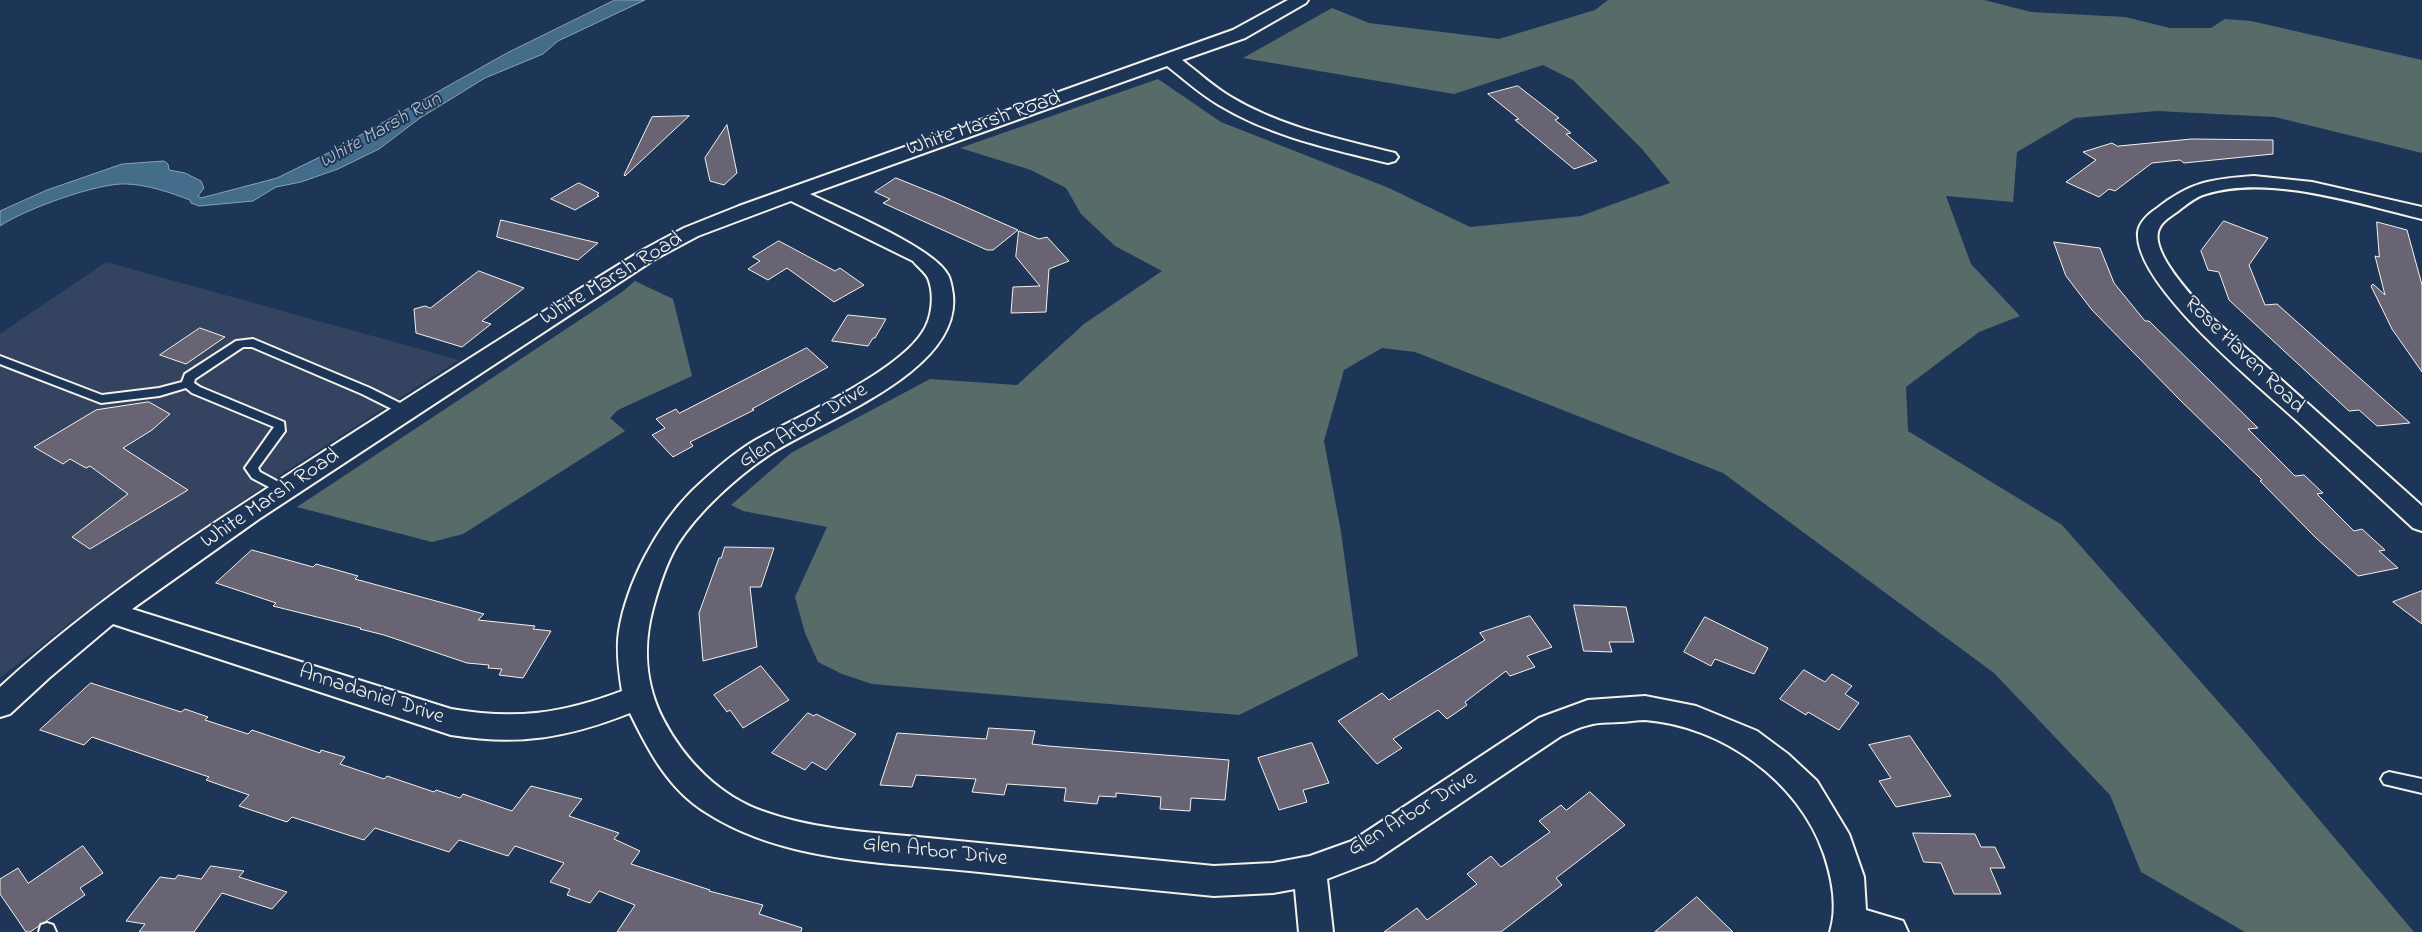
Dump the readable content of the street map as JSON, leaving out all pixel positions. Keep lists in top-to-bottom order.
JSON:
{
  "streets": {
    "street": [
      "White Marsh Road",
      "Rose Haven Road",
      "Glen Arbor Drive",
      "Annadaniel Drive"
    ]
  },
  "crossings": [
    ["White Marsh Road", "Glen Arbor Drive"],
    ["White Marsh Road", "Annadaniel Drive"],
    ["Glen Arbor Drive", "Annadaniel Drive"]
  ],
  "water": ["White Marsh Run"]
}
